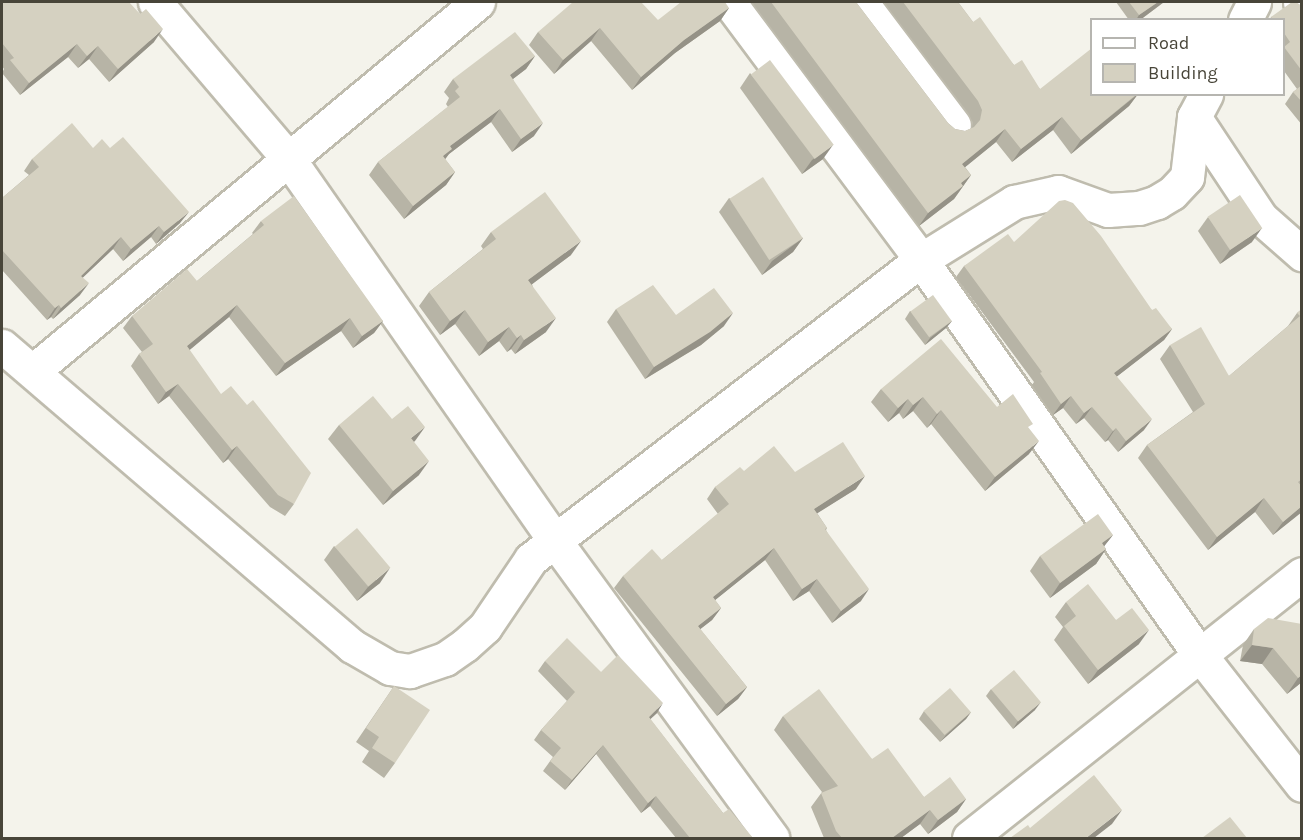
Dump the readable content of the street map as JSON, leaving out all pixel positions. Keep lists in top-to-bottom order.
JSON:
{
  "legend": ["Road", "Building"]
}
